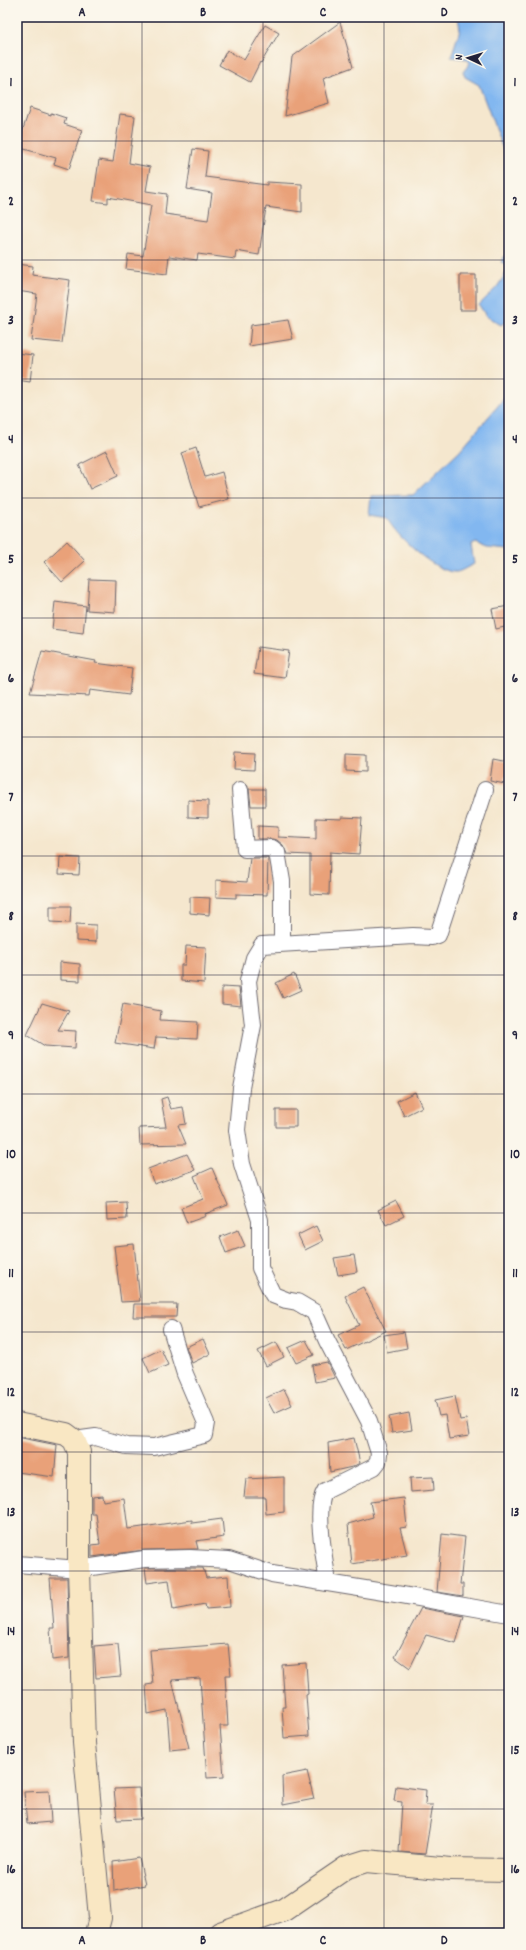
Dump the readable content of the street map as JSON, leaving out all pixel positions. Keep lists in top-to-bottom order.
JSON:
{
  "north": "left",
  "grid": {
    "columns": [
      "A",
      "B",
      "C",
      "D"
    ],
    "rows": [
      "1",
      "2",
      "3",
      "4",
      "5",
      "6",
      "7",
      "8",
      "9",
      "10",
      "11",
      "12",
      "13",
      "14",
      "15",
      "16"
    ]
  }
}
